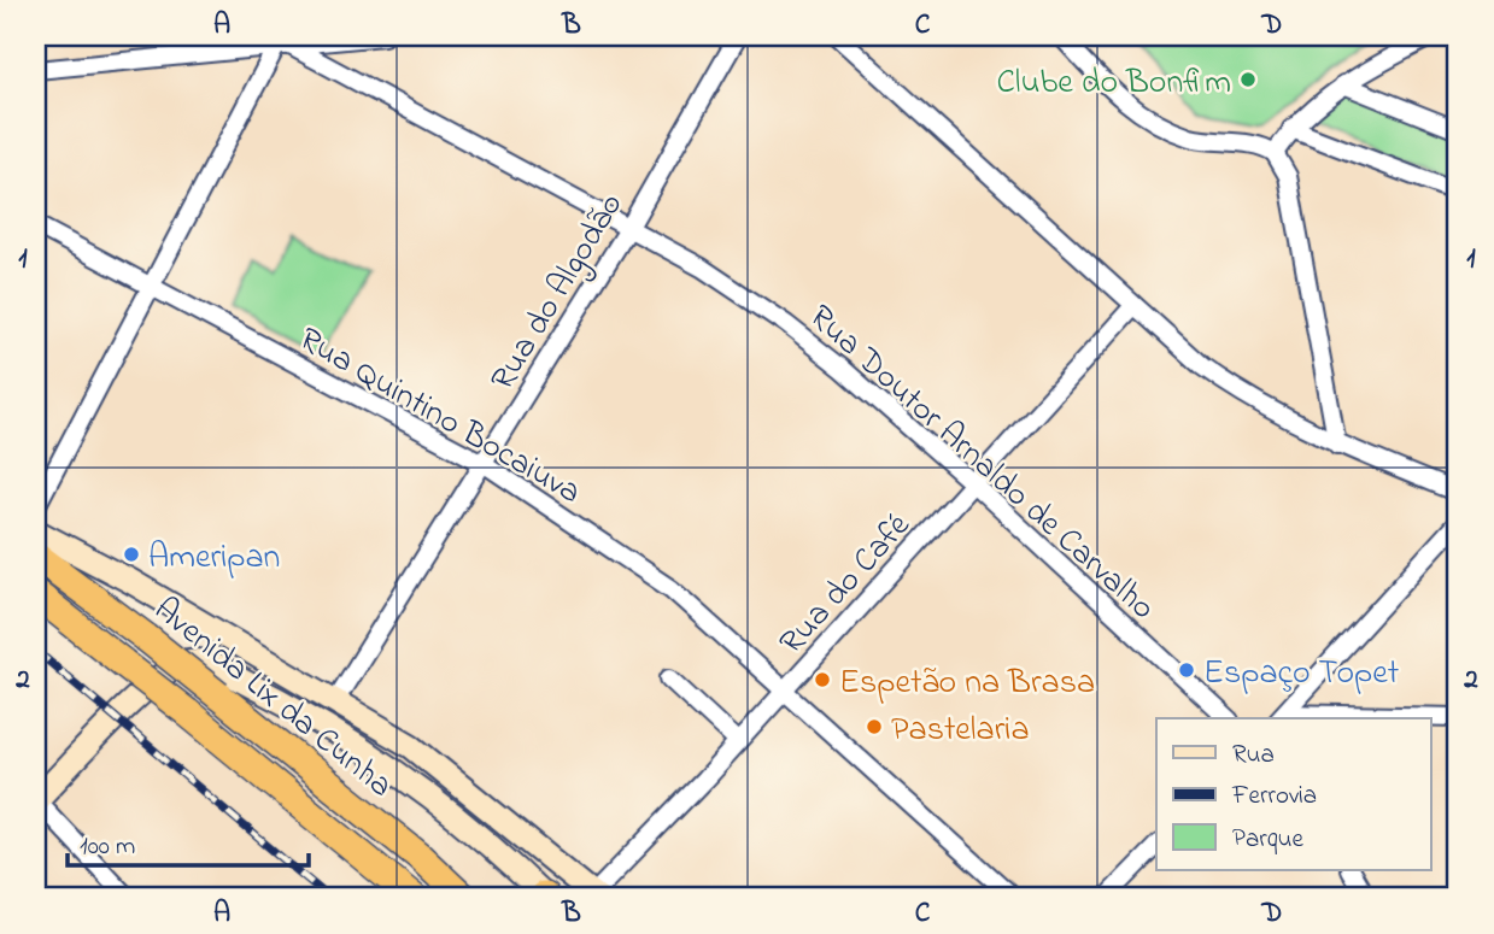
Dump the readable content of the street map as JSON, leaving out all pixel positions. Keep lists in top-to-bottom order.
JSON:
{
  "streets": {
    "highway": ["Avenida Lix da Cunha"],
    "street": [
      "Rua do Algodão",
      "Rua Quintino Bocaiuva",
      "Rua Doutor Arnaldo de Carvalho",
      "Rua do Café"
    ]
  },
  "crossings": [
    ["Rua do Algodão", "Rua Quintino Bocaiuva"],
    ["Rua do Algodão", "Rua Doutor Arnaldo de Carvalho"],
    ["Rua Quintino Bocaiuva", "Rua do Café"],
    ["Rua Doutor Arnaldo de Carvalho", "Rua do Café"]
  ],
  "places": [
    "Clube do Bonfim",
    "Ameripan",
    "Espaço Topet",
    "Espetão na Brasa",
    "Pastelaria"
  ],
  "legend": ["Rua", "Ferrovia", "Parque"],
  "scale_bar": "100 m",
  "grid": {
    "columns": [
      "A",
      "B",
      "C",
      "D"
    ],
    "rows": ["1", "2"]
  }
}
